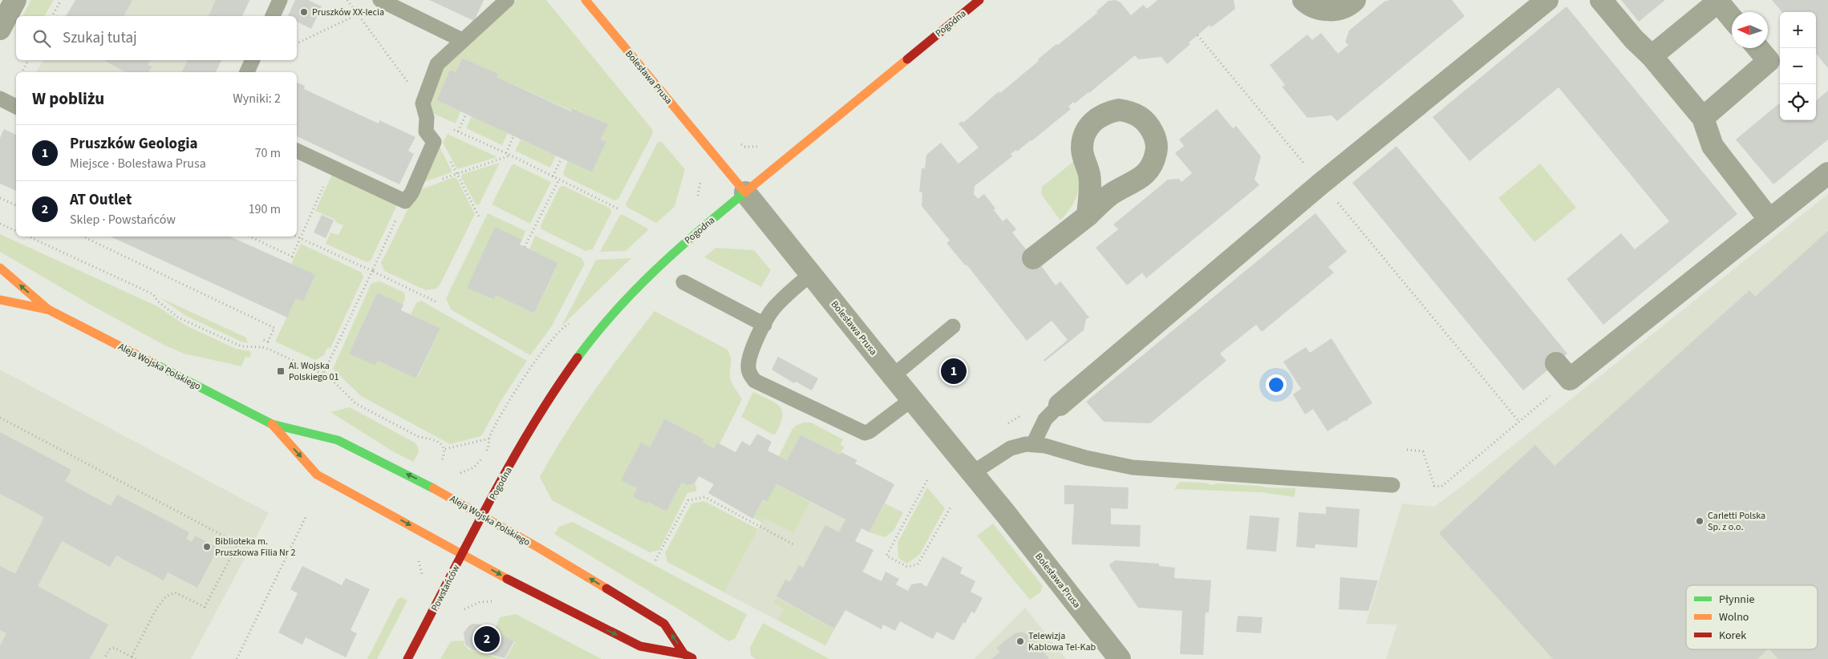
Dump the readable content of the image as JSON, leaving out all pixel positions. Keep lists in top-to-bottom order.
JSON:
{
  "streets": {
    "main road": [
      "Pogodna",
      "Bolesława Prusa",
      "Aleja Wojska Polskiego",
      "Powstańców"
    ]
  },
  "crossings": [
    ["Pogodna", "Bolesława Prusa"],
    ["Pogodna", "Aleja Wojska Polskiego"],
    ["Pogodna", "Powstańców"],
    ["Aleja Wojska Polskiego", "Powstańców"]
  ],
  "places": {
    "other": [
      "Pruszków XX-lecia",
      "Carletti Polska Sp. z o.o.",
      "Biblioteka m. Pruszkowa Filia Nr 2",
      "Telewizja Kablowa Tel-Kab"
    ],
    "transit": ["Al. Wojska Polskiego 01"]
  },
  "legend": ["Płynnie", "Wolno", "Korek"],
  "north": "left",
  "page": {
    "map_buttons": ["+", "−"],
    "search": "Szukaj tutaj",
    "heading": ["W pobliżu", "Wyniki: 2"],
    "list": [
      {
        "mark": "1",
        "name": "Pruszków Geologia",
        "note": "Miejsce · Bolesława Prusa",
        "value": "70 m"
      },
      {
        "mark": "2",
        "name": "AT Outlet",
        "note": "Sklep · Powstańców",
        "value": "190 m"
      }
    ],
    "pins": ["1", "2"]
  }
}
